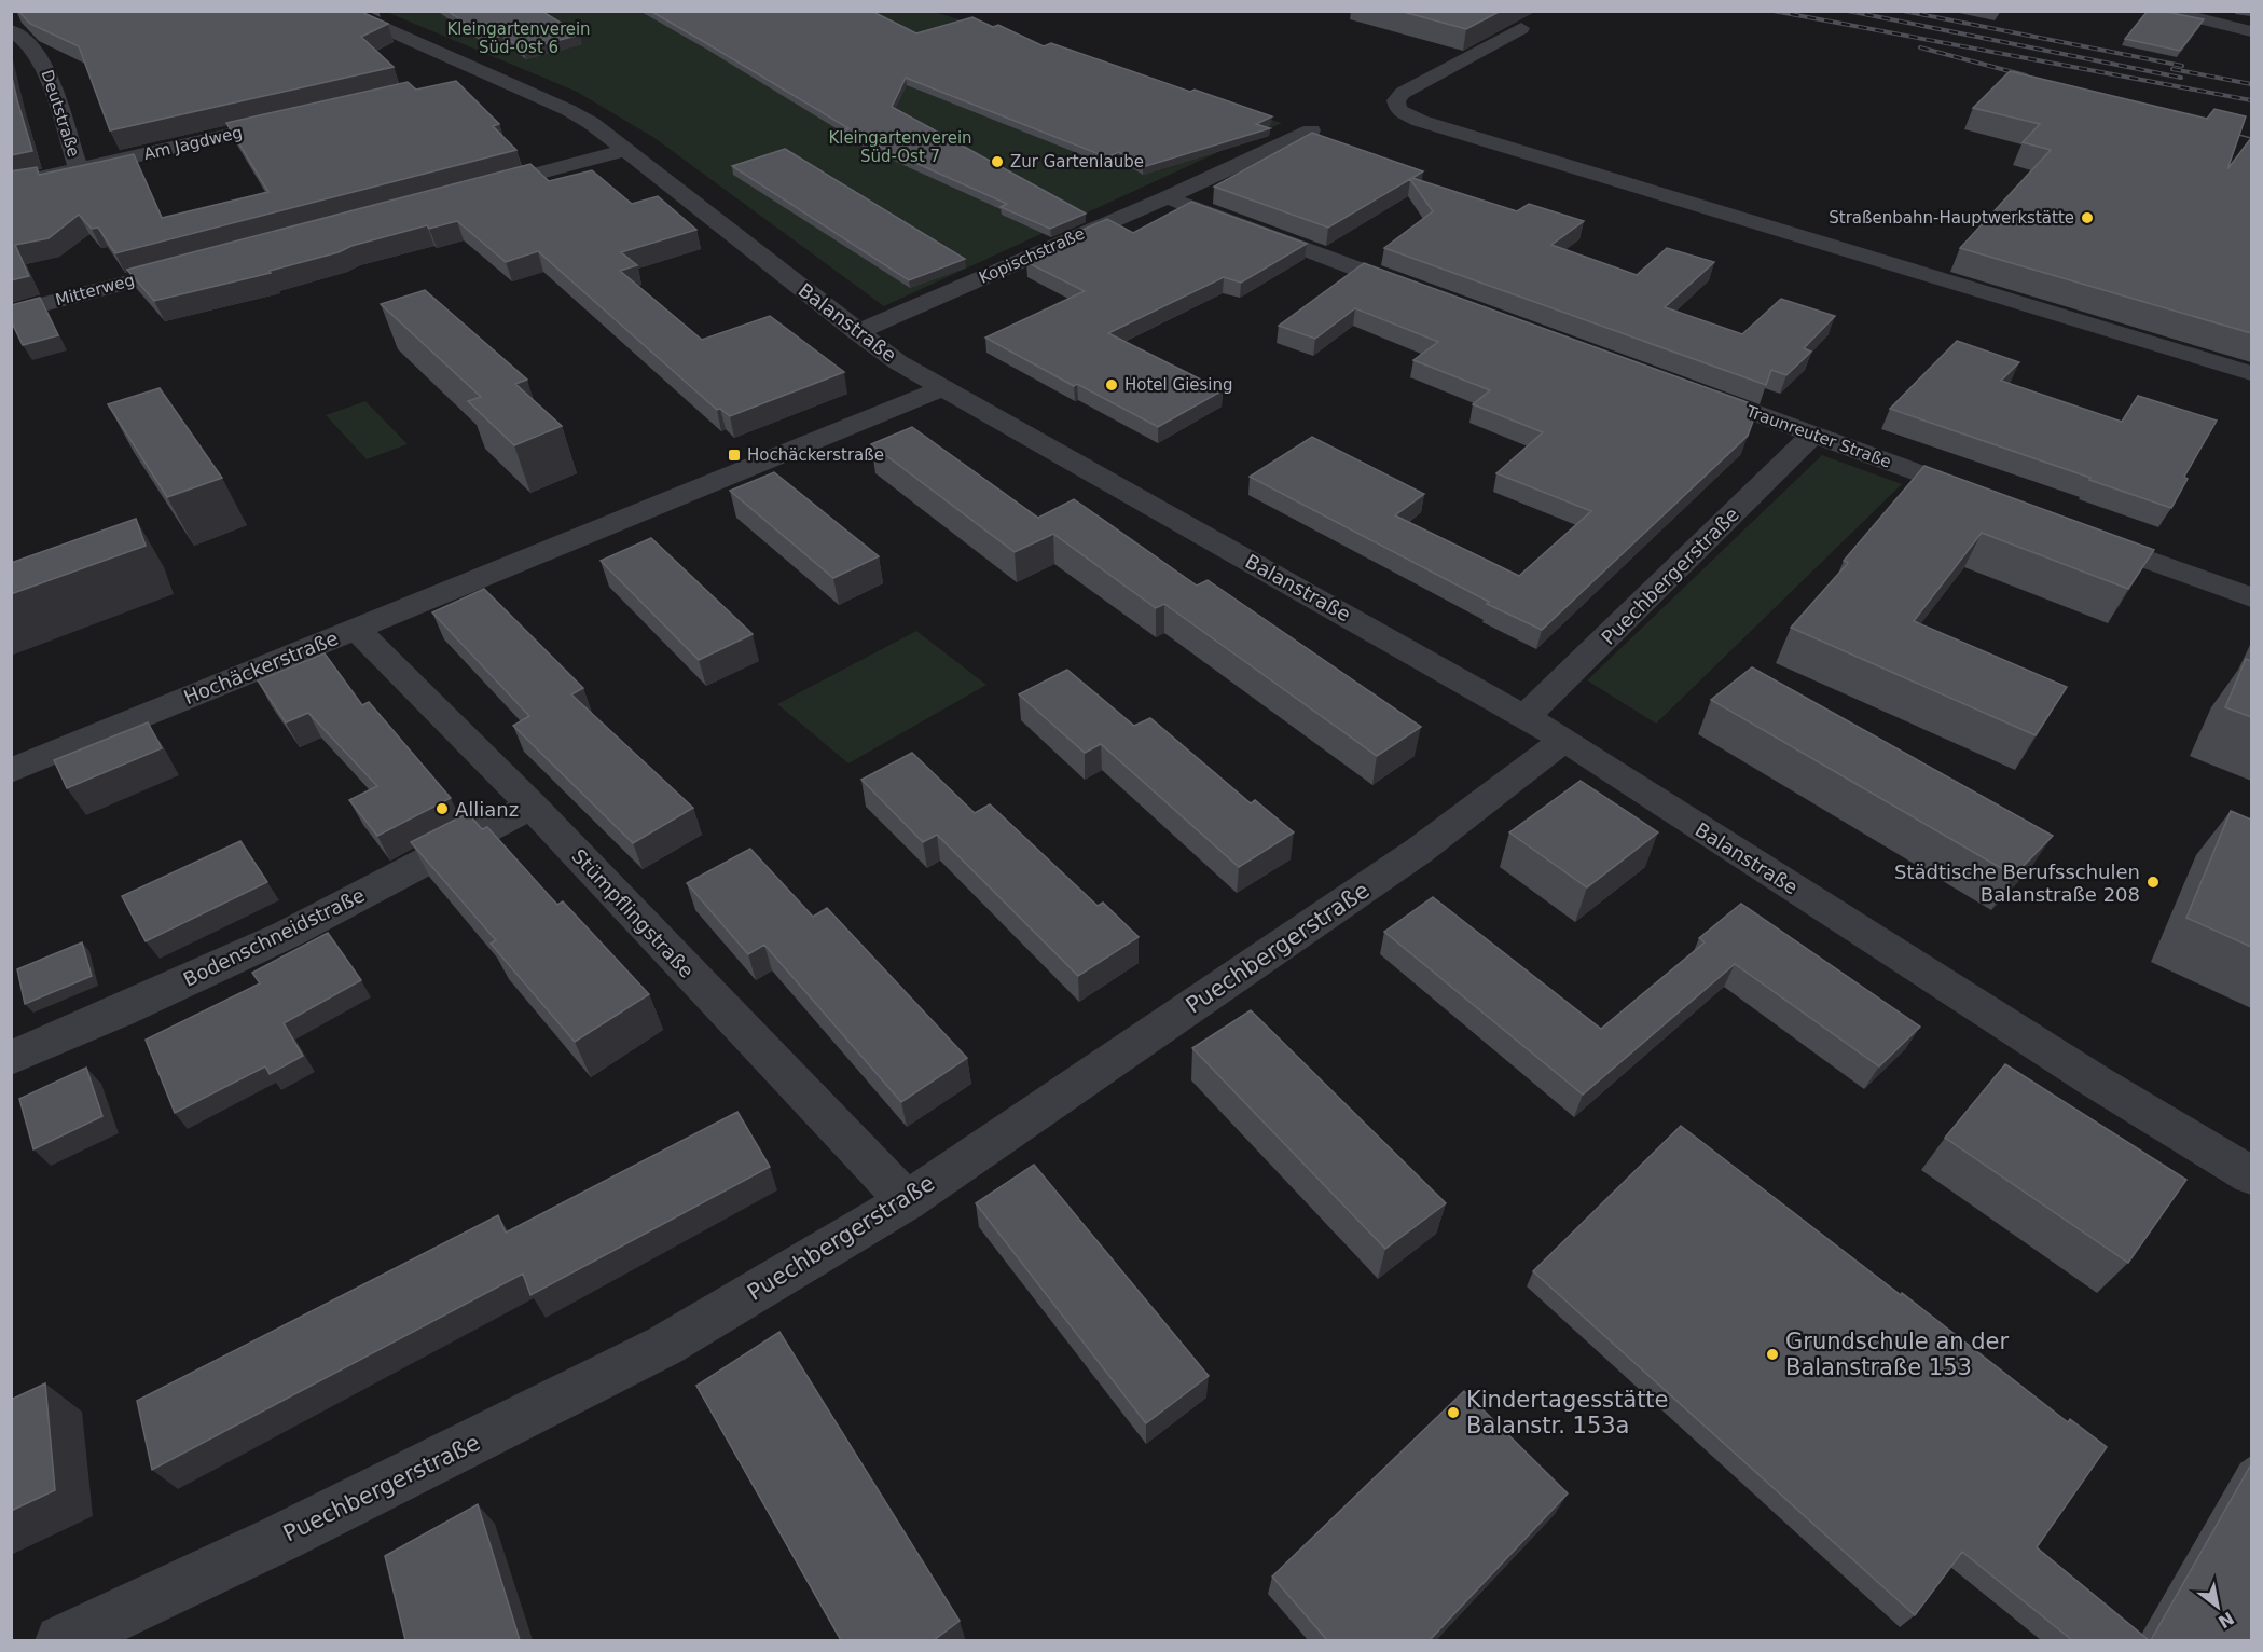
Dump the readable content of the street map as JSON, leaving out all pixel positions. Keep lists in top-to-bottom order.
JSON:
{
  "streets": {
    "street": [
      "Deutstraße",
      "Am Jagdweg",
      "Kopischstraße",
      "Mitterweg",
      "Balanstraße",
      "Traunreuter Straße",
      "Puechbergerstraße",
      "Hochäckerstraße",
      "Stümpflingstraße",
      "Bodenschneidstraße"
    ]
  },
  "crossings": [
    ["Deutstraße", "Am Jagdweg"],
    ["Kopischstraße", "Balanstraße"],
    ["Balanstraße", "Puechbergerstraße"],
    ["Balanstraße", "Hochäckerstraße"],
    ["Traunreuter Straße", "Puechbergerstraße"],
    ["Puechbergerstraße", "Stümpflingstraße"],
    ["Hochäckerstraße", "Stümpflingstraße"],
    ["Stümpflingstraße", "Bodenschneidstraße"]
  ],
  "parks": ["Kleingartenverein Süd-Ost 6", "Kleingartenverein Süd-Ost 7"],
  "places": {
    "other": [
      "Zur Gartenlaube",
      "Straßenbahn-Hauptwerkstätte",
      "Hotel Giesing",
      "Allianz",
      "Städtische Berufsschulen Balanstraße 208",
      "Grundschule an der Balanstraße 153",
      "Kindertagesstätte Balanstr. 153a"
    ],
    "transit": ["Hochäckerstraße"]
  },
  "north": "bottom right"
}
